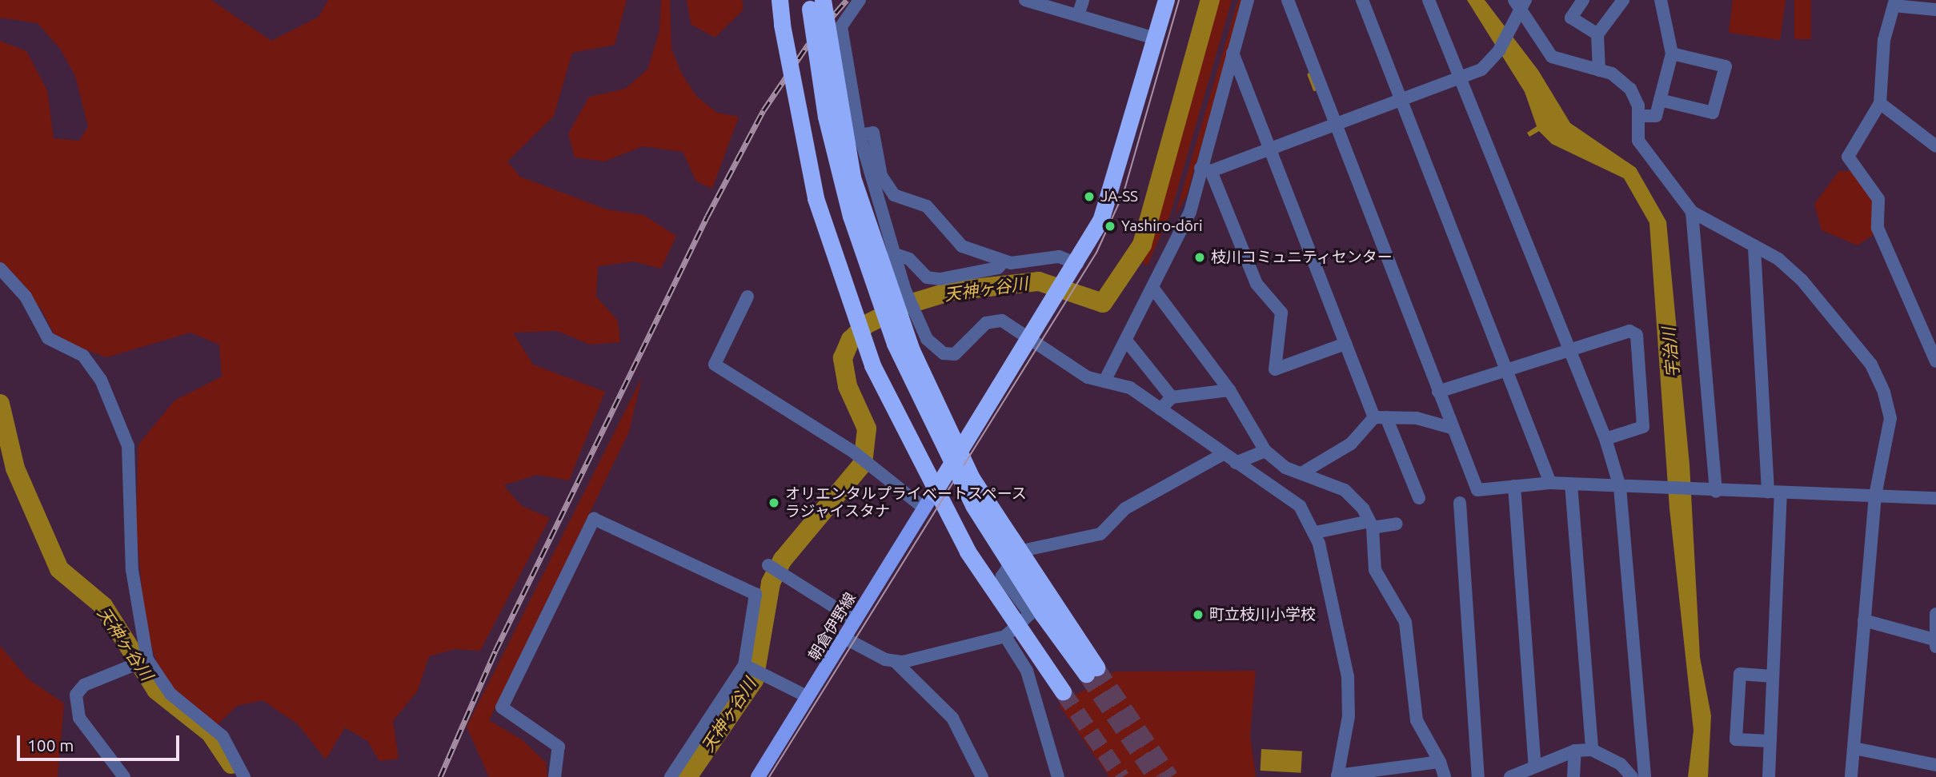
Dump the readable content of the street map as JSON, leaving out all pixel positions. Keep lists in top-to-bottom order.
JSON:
{
  "streets": {
    "main road": ["朝倉伊野線"]
  },
  "water": ["天神ヶ谷川", "宇治川"],
  "places": [
    "JA-SS",
    "Yashiro-dōri",
    "枝川コミュニティセンター",
    "オリエンタルプライベートスペース ラジャイスタナ",
    "町立枝川小学校"
  ],
  "scale_bar": "100 m"
}
